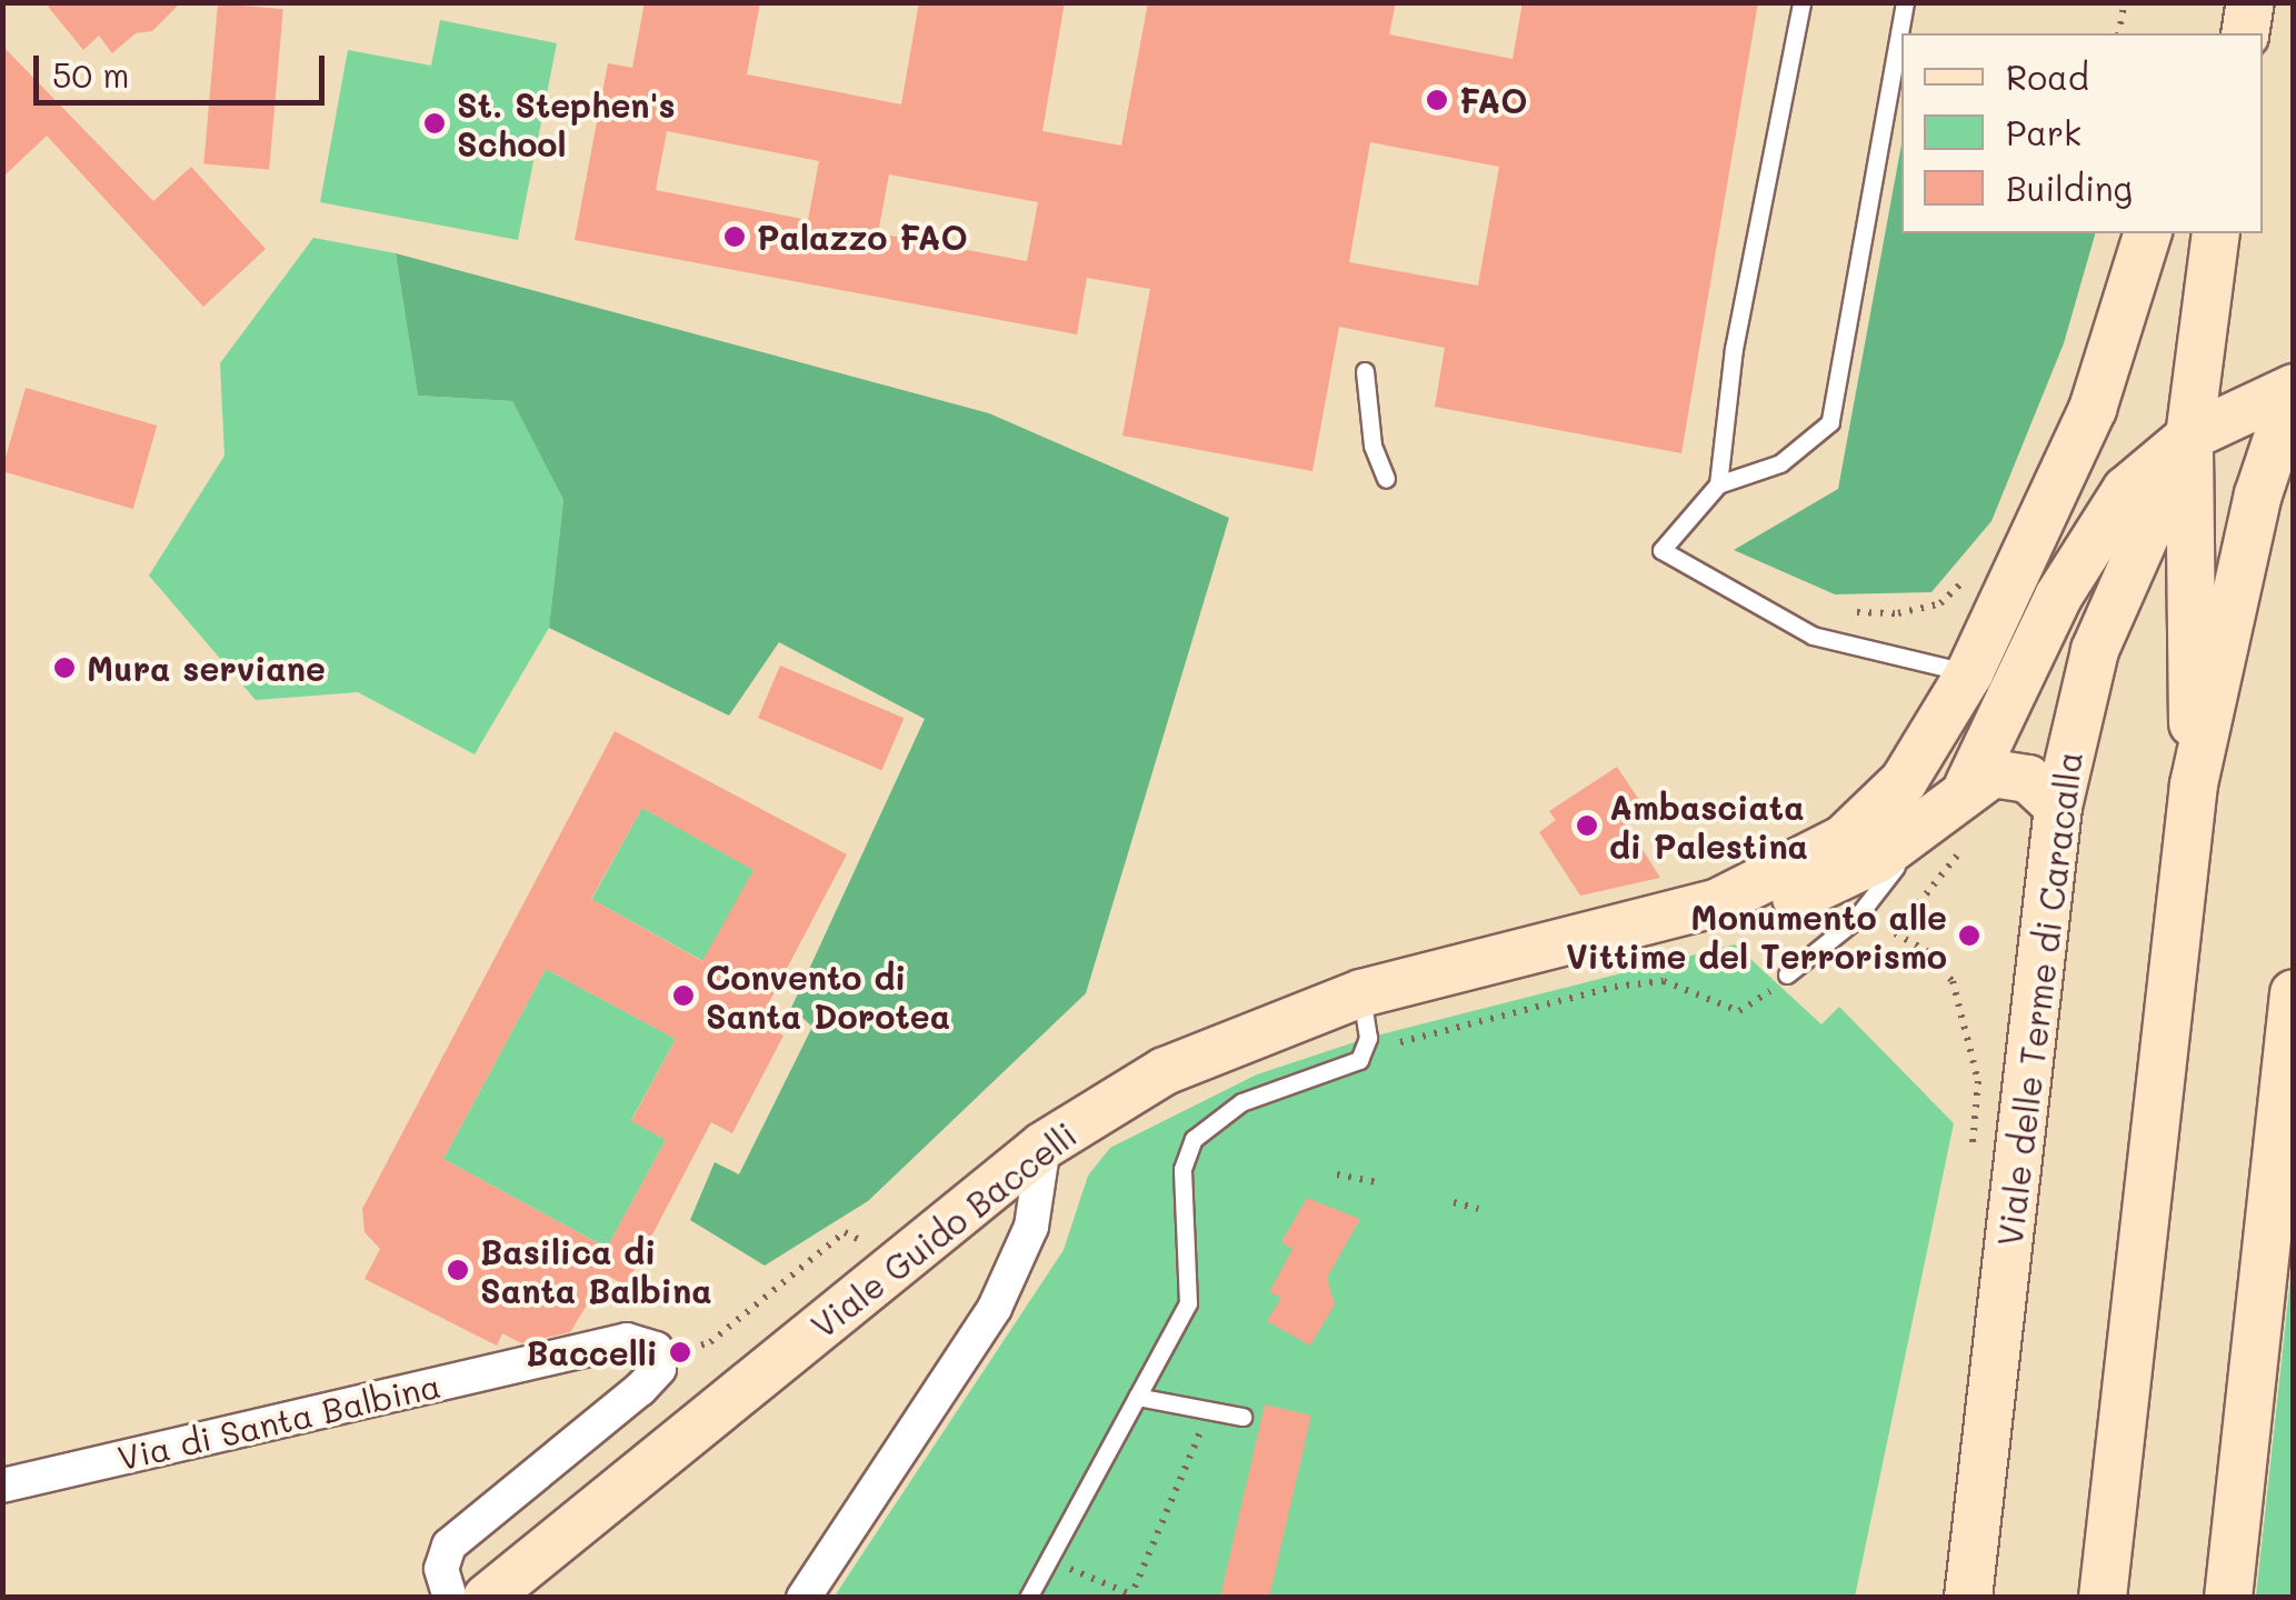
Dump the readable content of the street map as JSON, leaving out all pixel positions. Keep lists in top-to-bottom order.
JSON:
{
  "streets": {
    "main road": ["Viale delle Terme di Caracalla", "Viale Guido Baccelli"],
    "street": ["Via di Santa Balbina"]
  },
  "places": [
    "FAO",
    "St. Stephen's School",
    "Palazzo FAO",
    "Mura serviane",
    "Ambasciata di Palestina",
    "Monumento alle Vittime del Terrorismo",
    "Convento di Santa Dorotea",
    "Basilica di Santa Balbina",
    "Baccelli"
  ],
  "legend": ["Road", "Park", "Building"],
  "scale_bar": "50 m"
}
